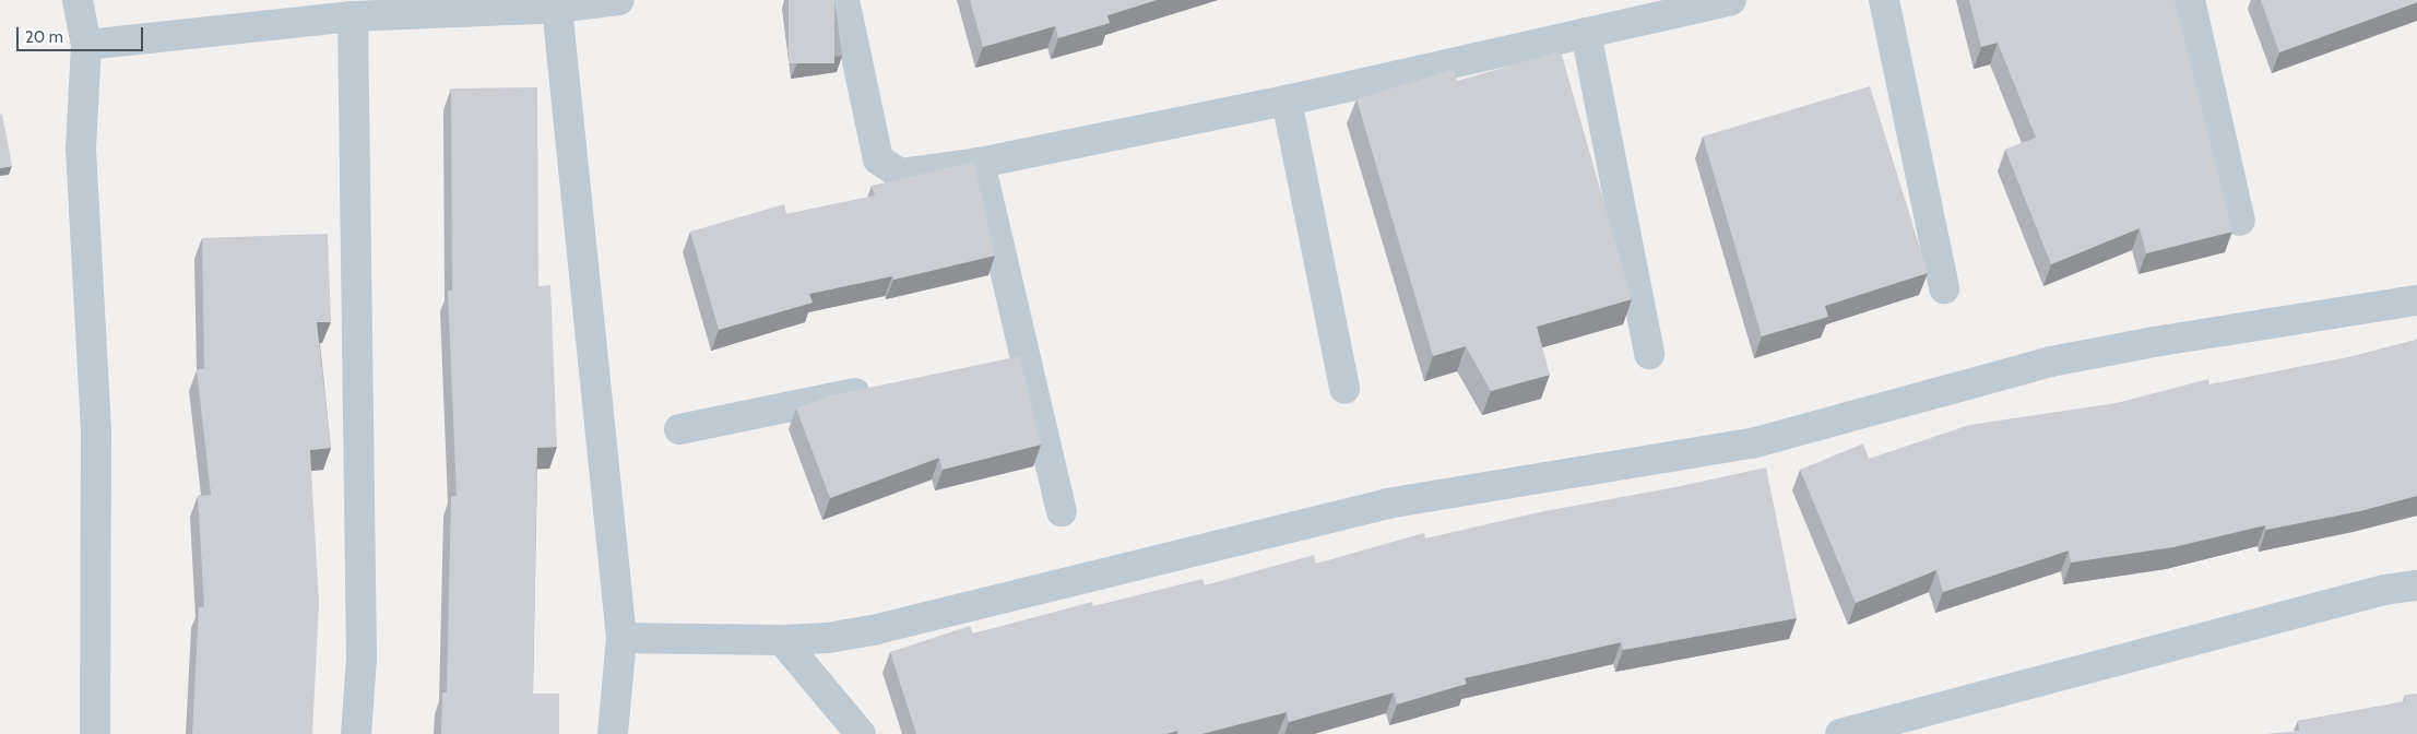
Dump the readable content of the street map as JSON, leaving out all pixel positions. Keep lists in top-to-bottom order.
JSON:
{
  "scale_bar": "20 m"
}
